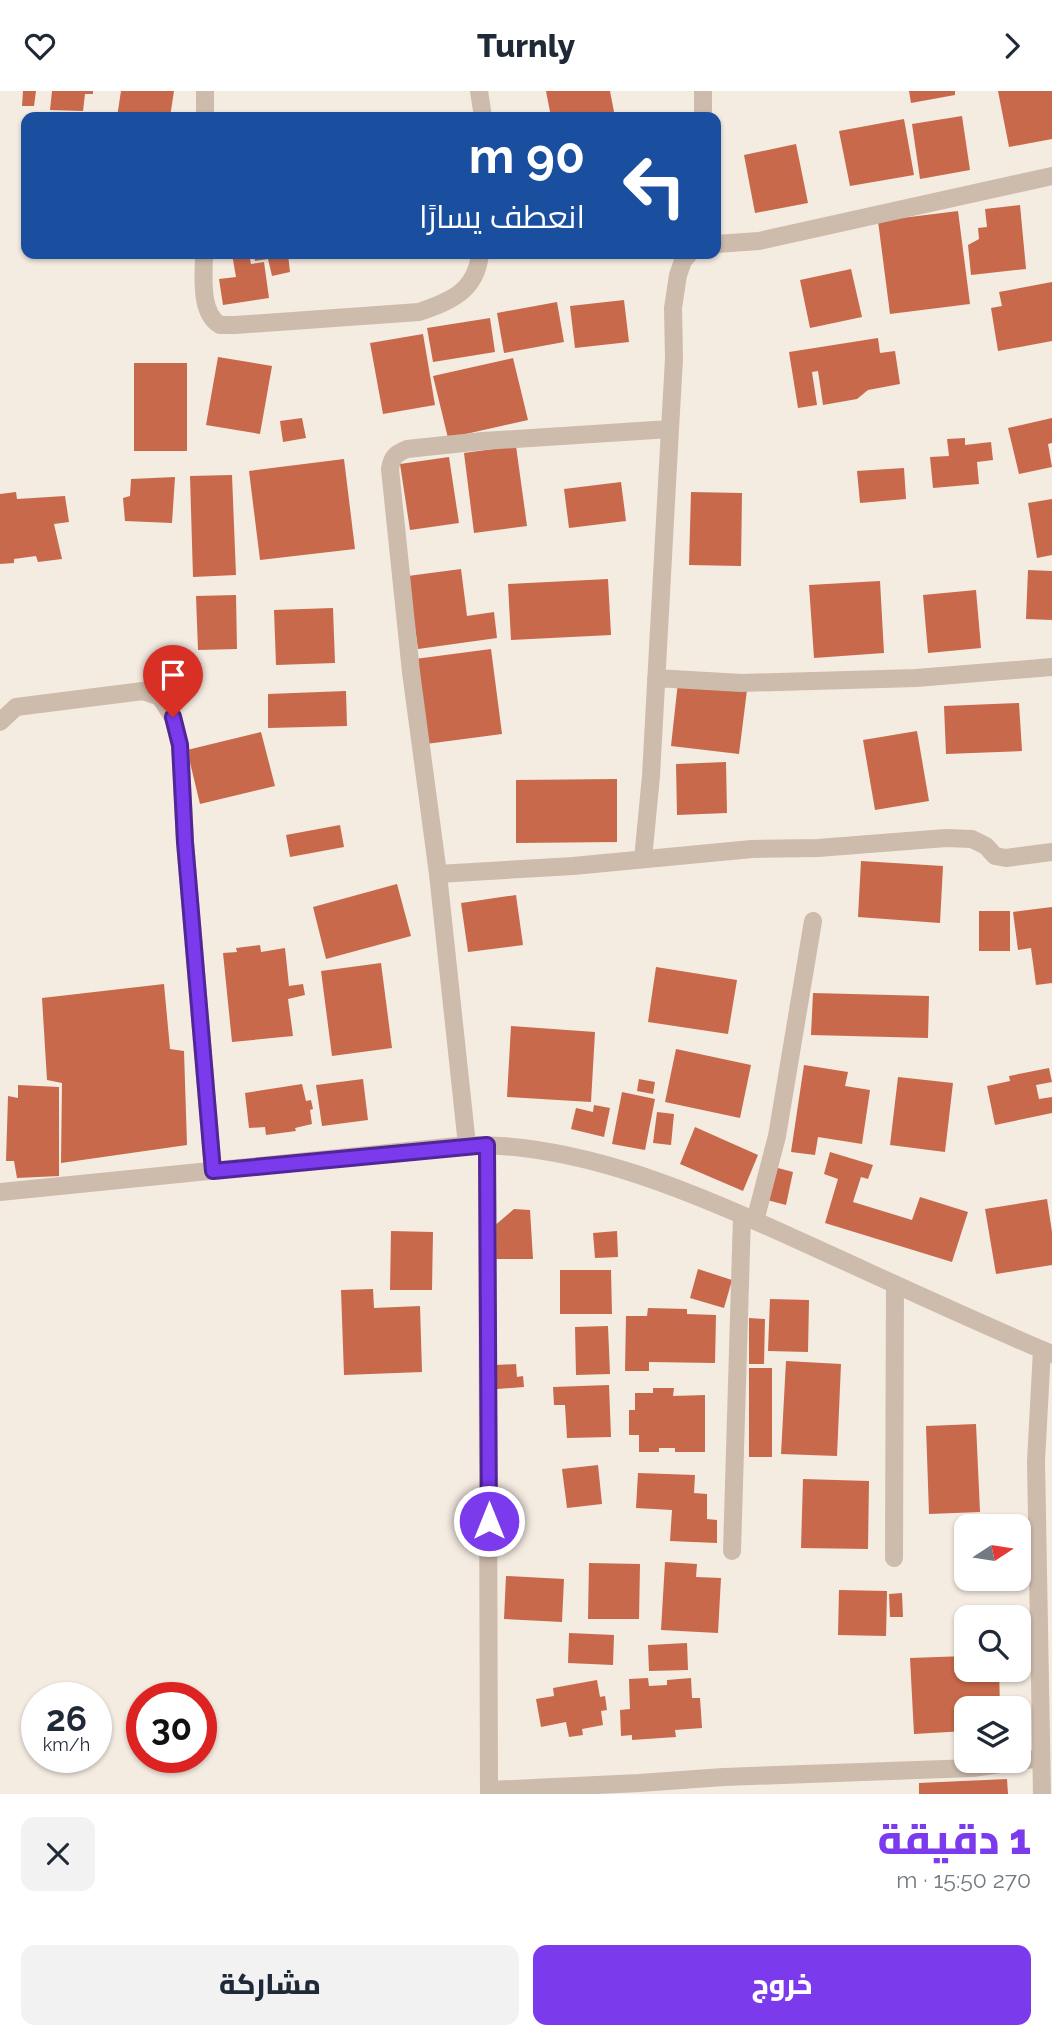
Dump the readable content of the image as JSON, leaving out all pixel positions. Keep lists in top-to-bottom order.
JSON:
{
  "north": "right",
  "page": {
    "header": "Turnly",
    "turn": ["90 m", "انعطف يسارًا"],
    "speed": "26 km/h",
    "limit": "30",
    "heading": ["1 دقيقة", "270 m · 15:50"],
    "buttons": ["خروج", "مشاركة"]
  }
}
